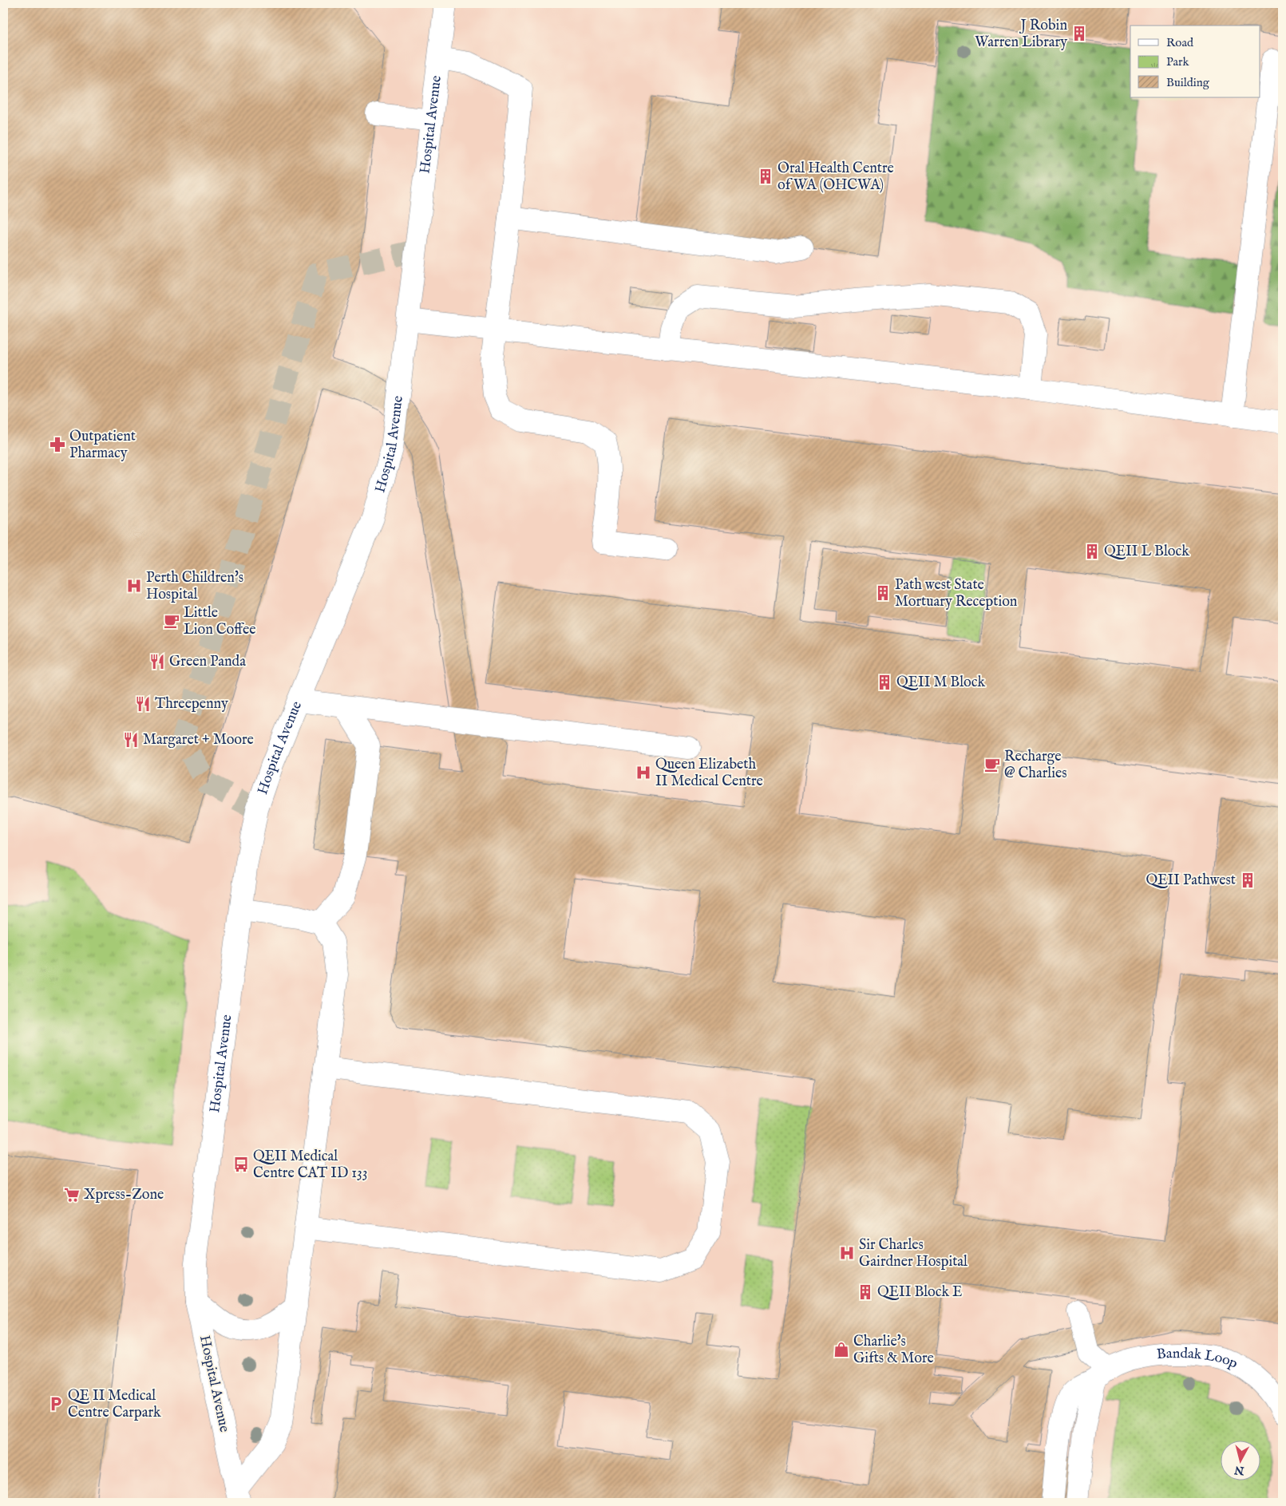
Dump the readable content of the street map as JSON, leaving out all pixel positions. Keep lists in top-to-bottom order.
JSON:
{
  "streets": {
    "lane": ["Hospital Avenue", "Bandak Loop"]
  },
  "places": {
    "building": [
      "J Robin Warren Library",
      "Oral Health Centre of WA (OHCWA)",
      "QEII L Block",
      "Path west State Mortuary Reception",
      "QEII M Block",
      "QEII Pathwest",
      "QEII Block E"
    ],
    "pharmacy": ["Outpatient Pharmacy"],
    "hospital": ["Perth Children's Hospital", "Queen Elizabeth II Medical Centre", "Sir Charles Gairdner Hospital"],
    "cafe": ["Little Lion Coffee", "Recharge @ Charlies"],
    "restaurant": ["Green Panda", "Threepenny", "Margaret + Moore"],
    "bus stop": ["QEII Medical Centre CAT ID 133"],
    "supermarket": ["Xpress-Zone"],
    "shop": ["Charlie's Gifts & More"],
    "parking": ["QE II Medical Centre Carpark"]
  },
  "legend": ["Road", "Park", "Building"],
  "north": "bottom"
}
